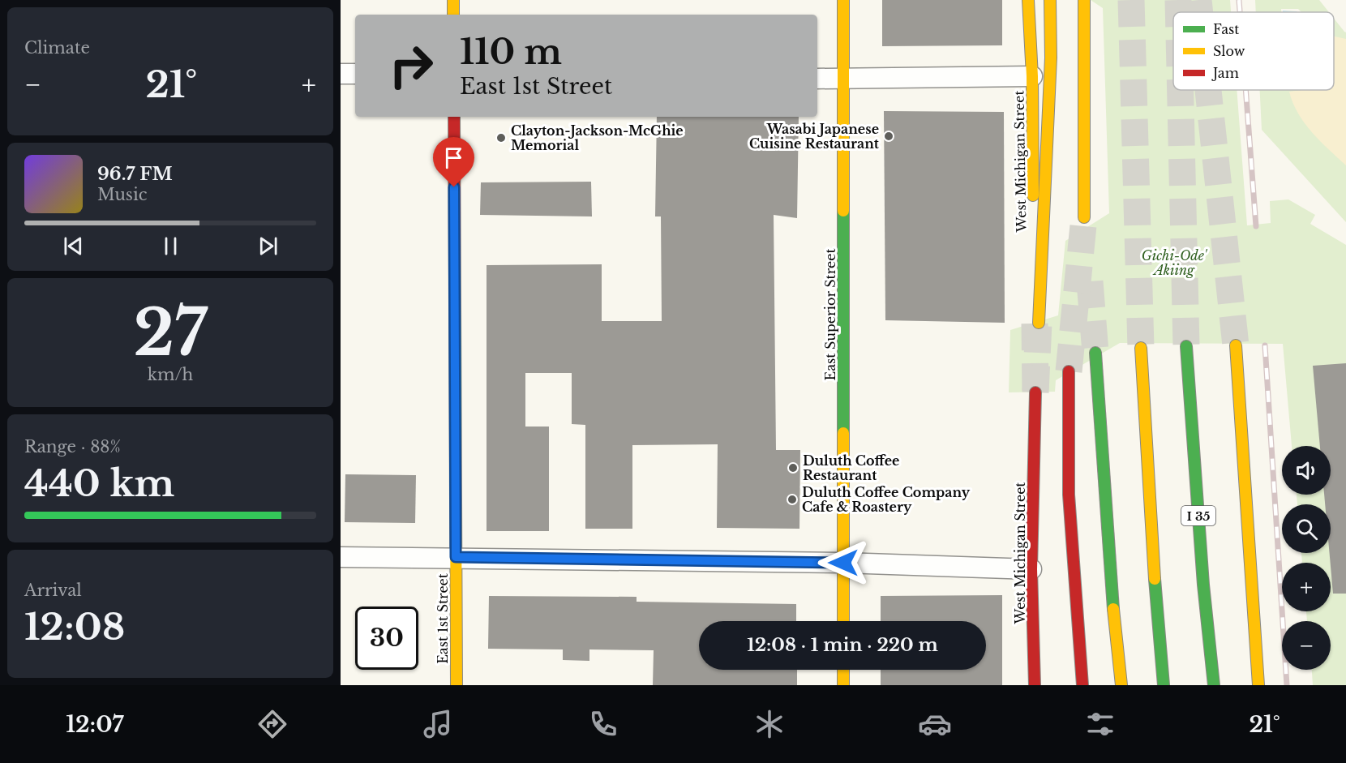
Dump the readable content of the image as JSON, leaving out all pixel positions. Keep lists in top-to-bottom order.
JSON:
{
  "streets": {
    "main road": [
      "West Michigan Street",
      "East Superior Street",
      "I 35",
      "East 1st Street"
    ]
  },
  "parks": ["Gichi-Ode' Akiing"],
  "places": [
    "Wasabi Japanese Cuisine Restaurant",
    "Clayton-Jackson-McGhie Memorial",
    "Duluth Coffee Restaurant",
    "Duluth Coffee Company Cafe & Roastery"
  ],
  "legend": ["Fast", "Slow", "Jam"],
  "page": {
    "tile": [
      "Climate",
      ["27", "km/h"],
      ["Range · 88%", "440 km"],
      ["Arrival", "12:08"]
    ],
    "turn": ["110 m", "East 1st Street"],
    "heat": ["−", "21°", "+"],
    "song": ["96.7 FM", "Music"],
    "map_buttons": ["+", "−"],
    "limit": "30",
    "trip": "12:08 · 1 min · 220 m",
    "tabs": ["12:07", "21°"]
  }
}
